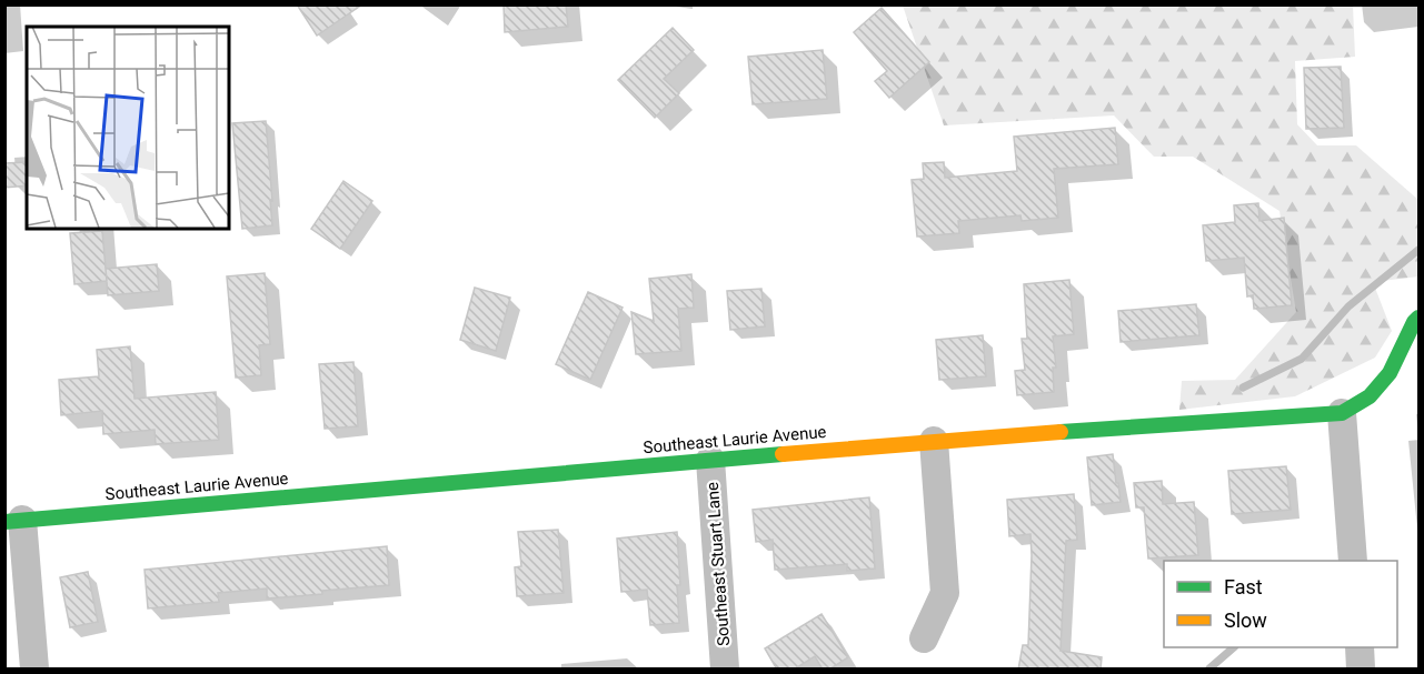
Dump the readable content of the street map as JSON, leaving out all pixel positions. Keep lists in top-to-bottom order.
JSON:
{
  "streets": {
    "street": ["Southeast Laurie Avenue", "Southeast Stuart Lane"]
  },
  "crossings": [
    ["Southeast Laurie Avenue", "Southeast Stuart Lane"]
  ],
  "legend": ["Fast", "Slow"]
}
